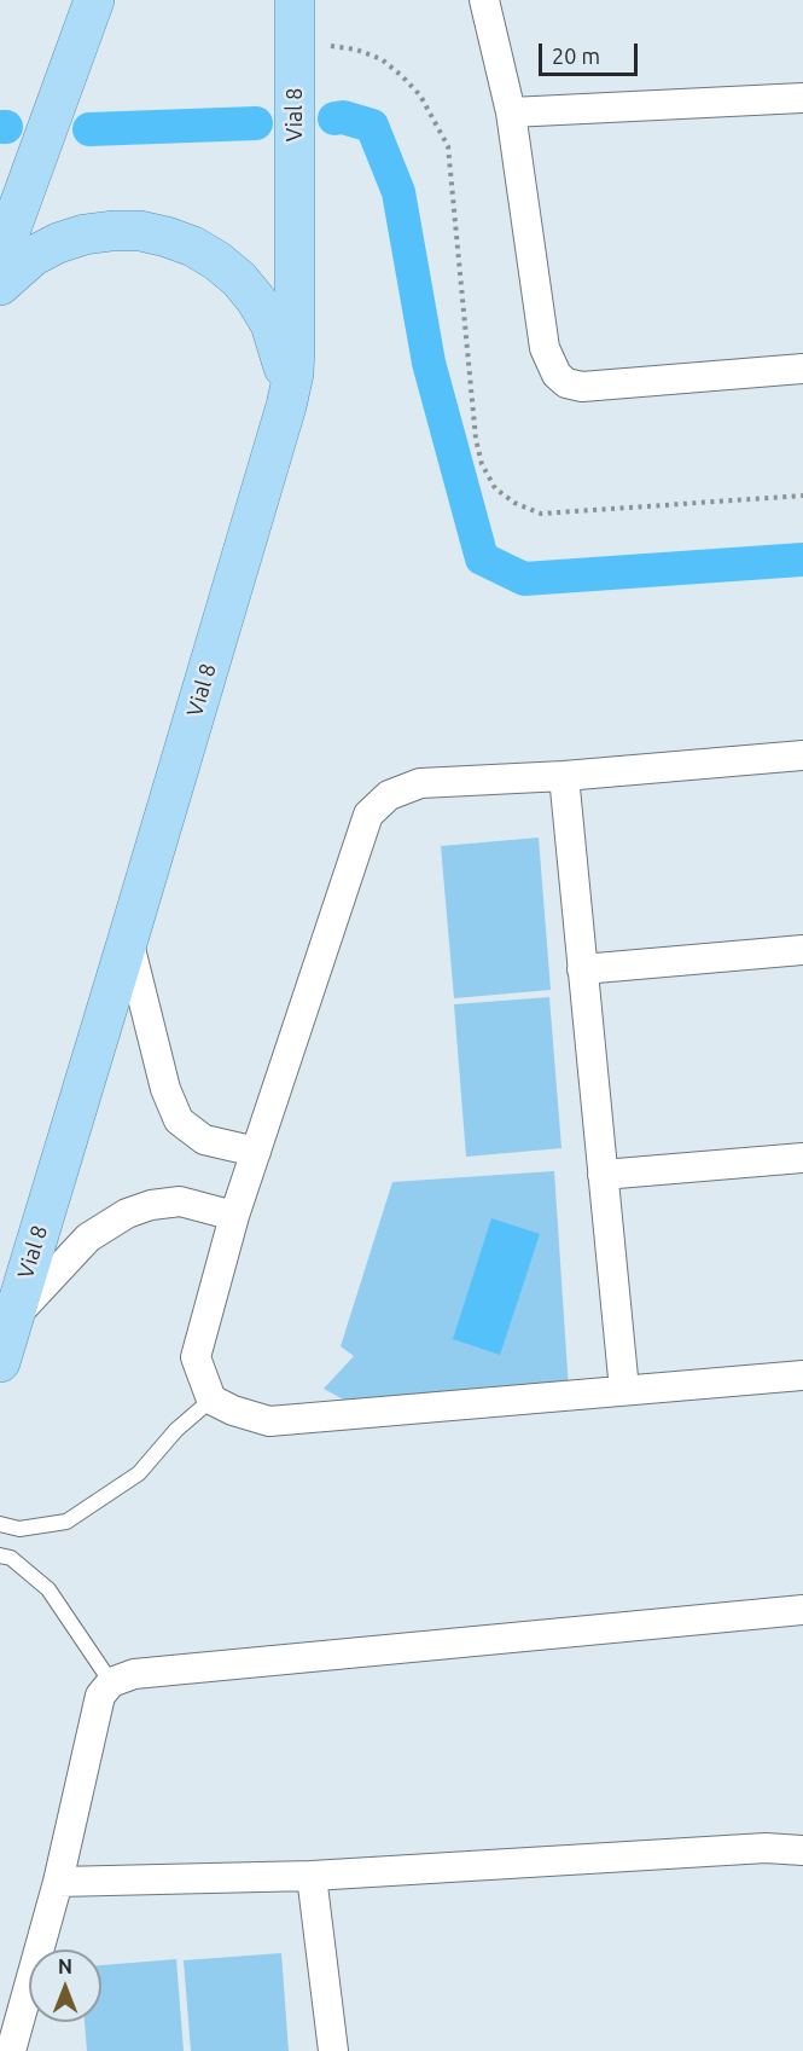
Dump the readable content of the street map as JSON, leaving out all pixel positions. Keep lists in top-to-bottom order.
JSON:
{
  "streets": {
    "main road": ["Vial 8"]
  },
  "scale_bar": "20 m",
  "north": "top"
}
